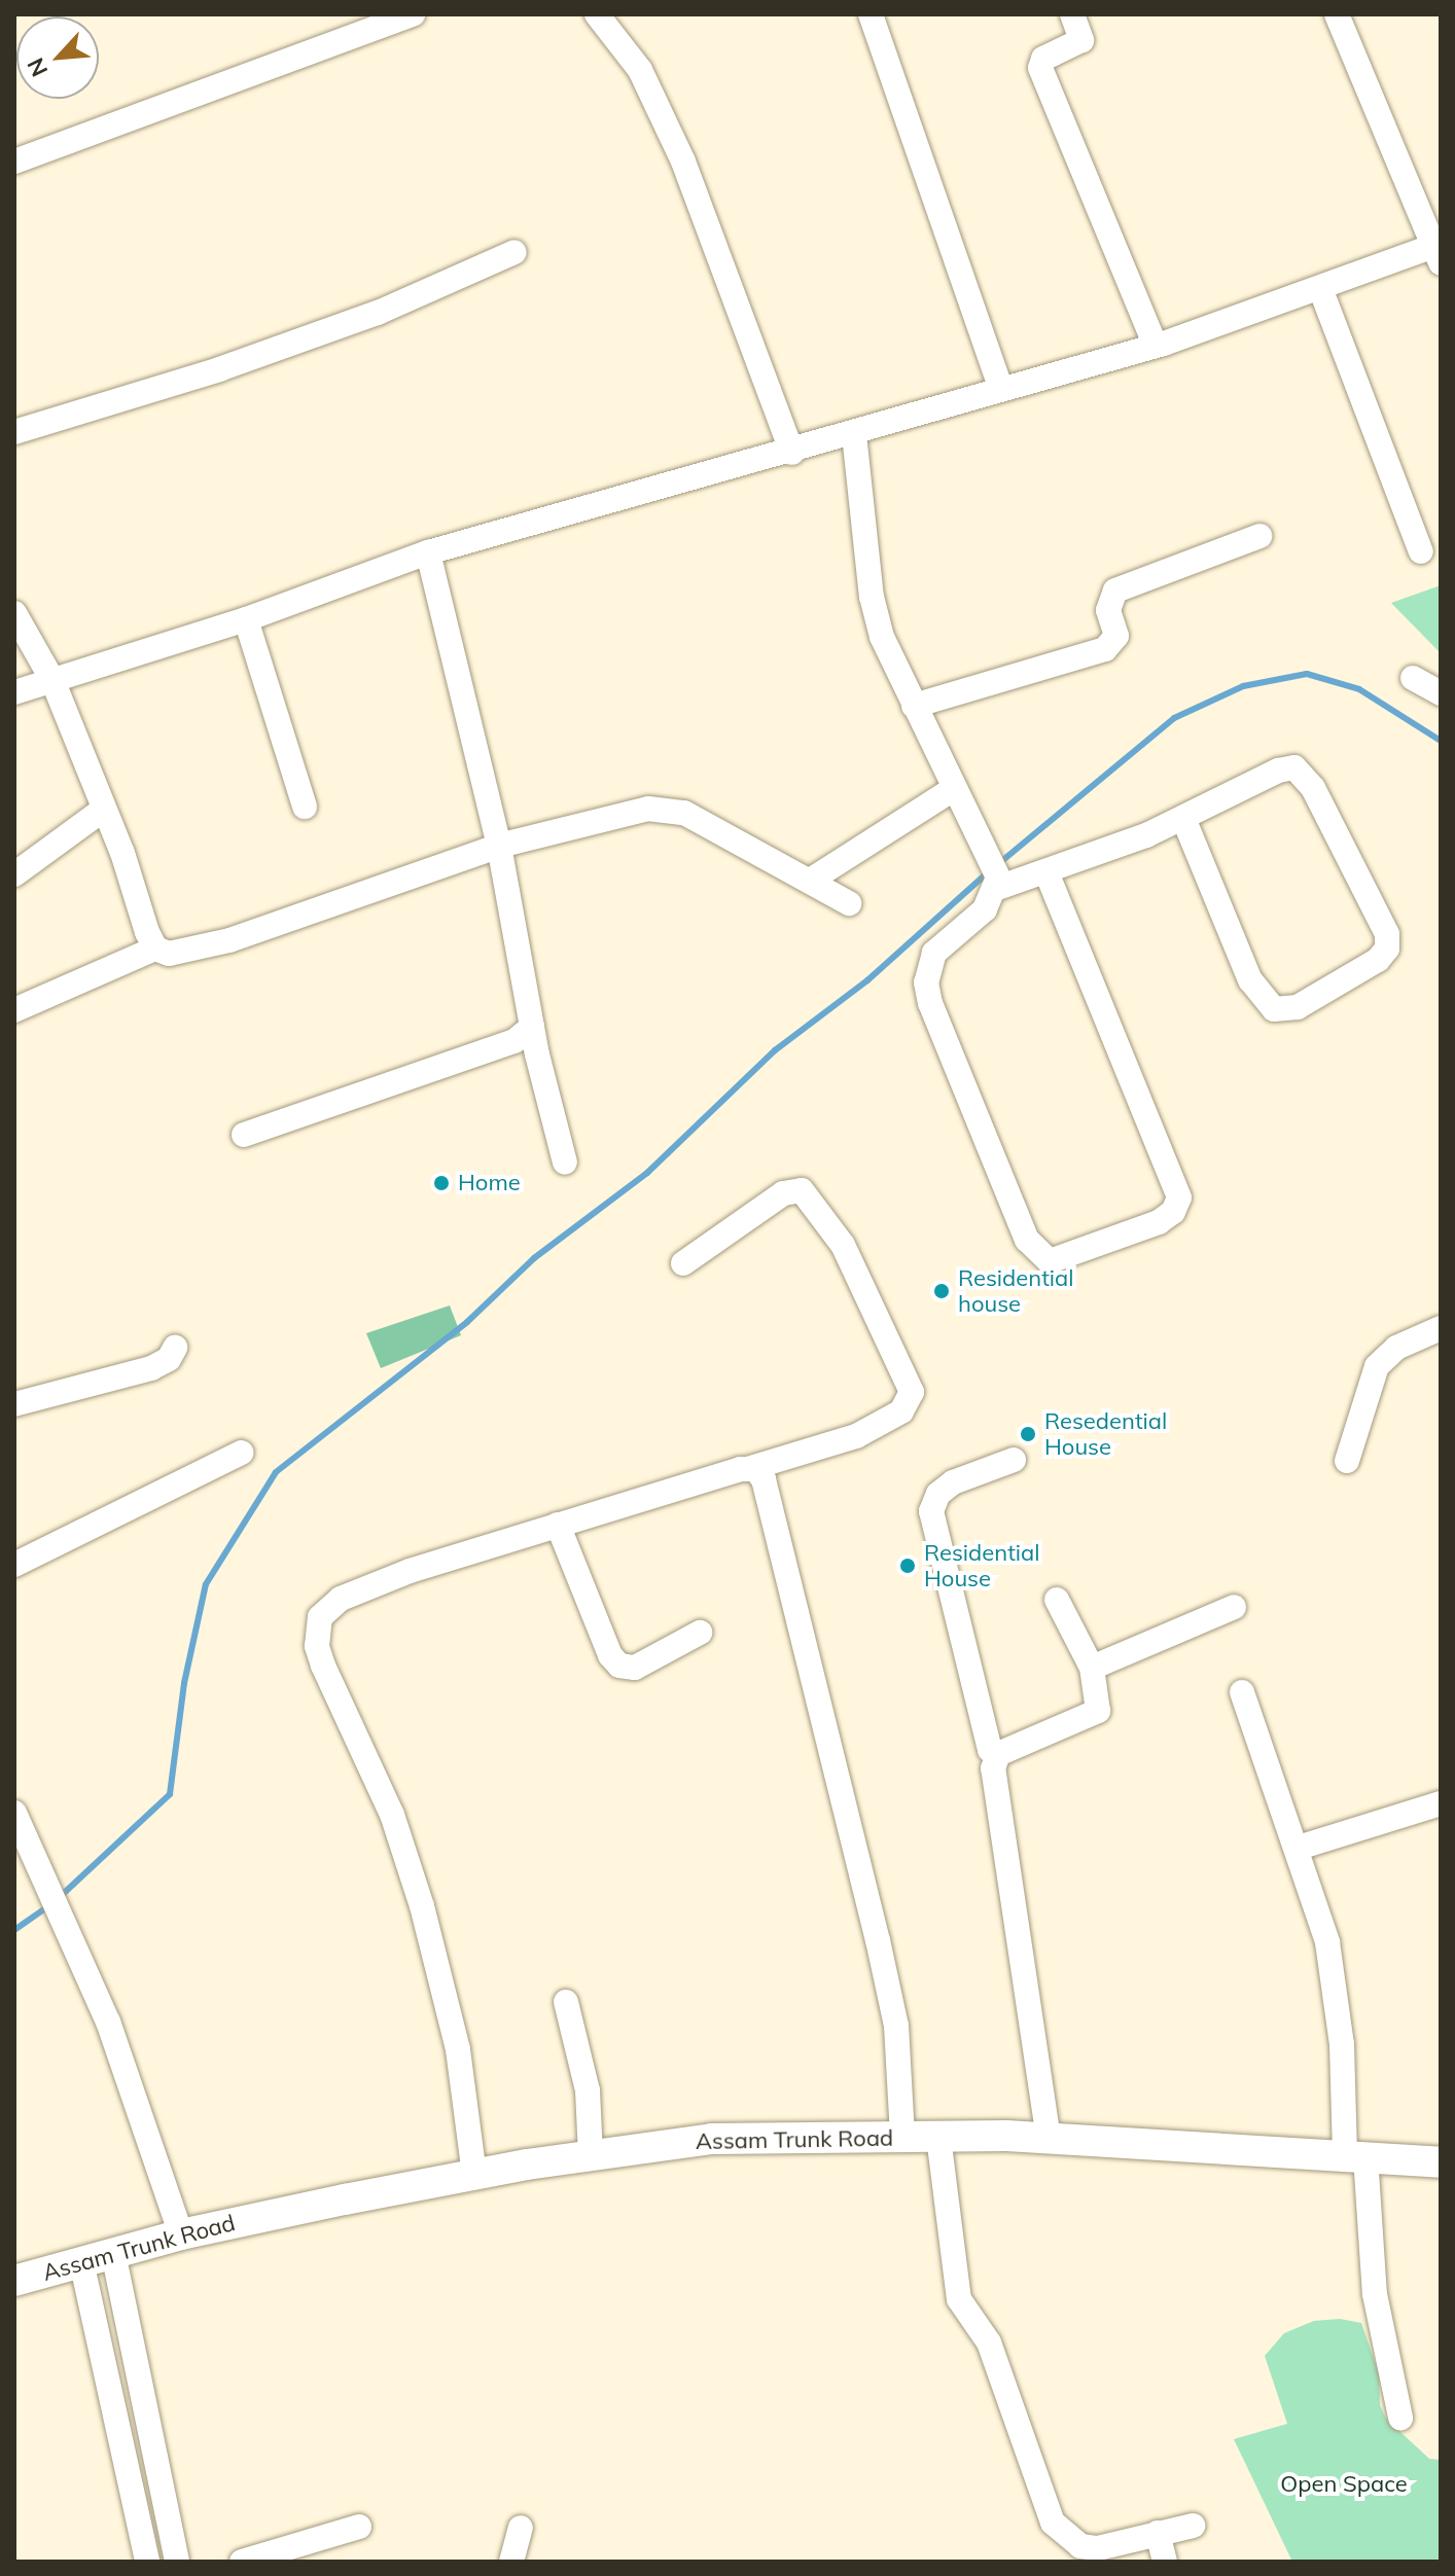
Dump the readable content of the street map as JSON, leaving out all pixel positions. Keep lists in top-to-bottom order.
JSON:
{
  "streets": {
    "main road": ["Assam Trunk Road"]
  },
  "parks": ["Open Space"],
  "places": [
    "Home",
    "Residential house",
    "Resedential House",
    "Residential House"
  ],
  "north": "bottom left"
}
